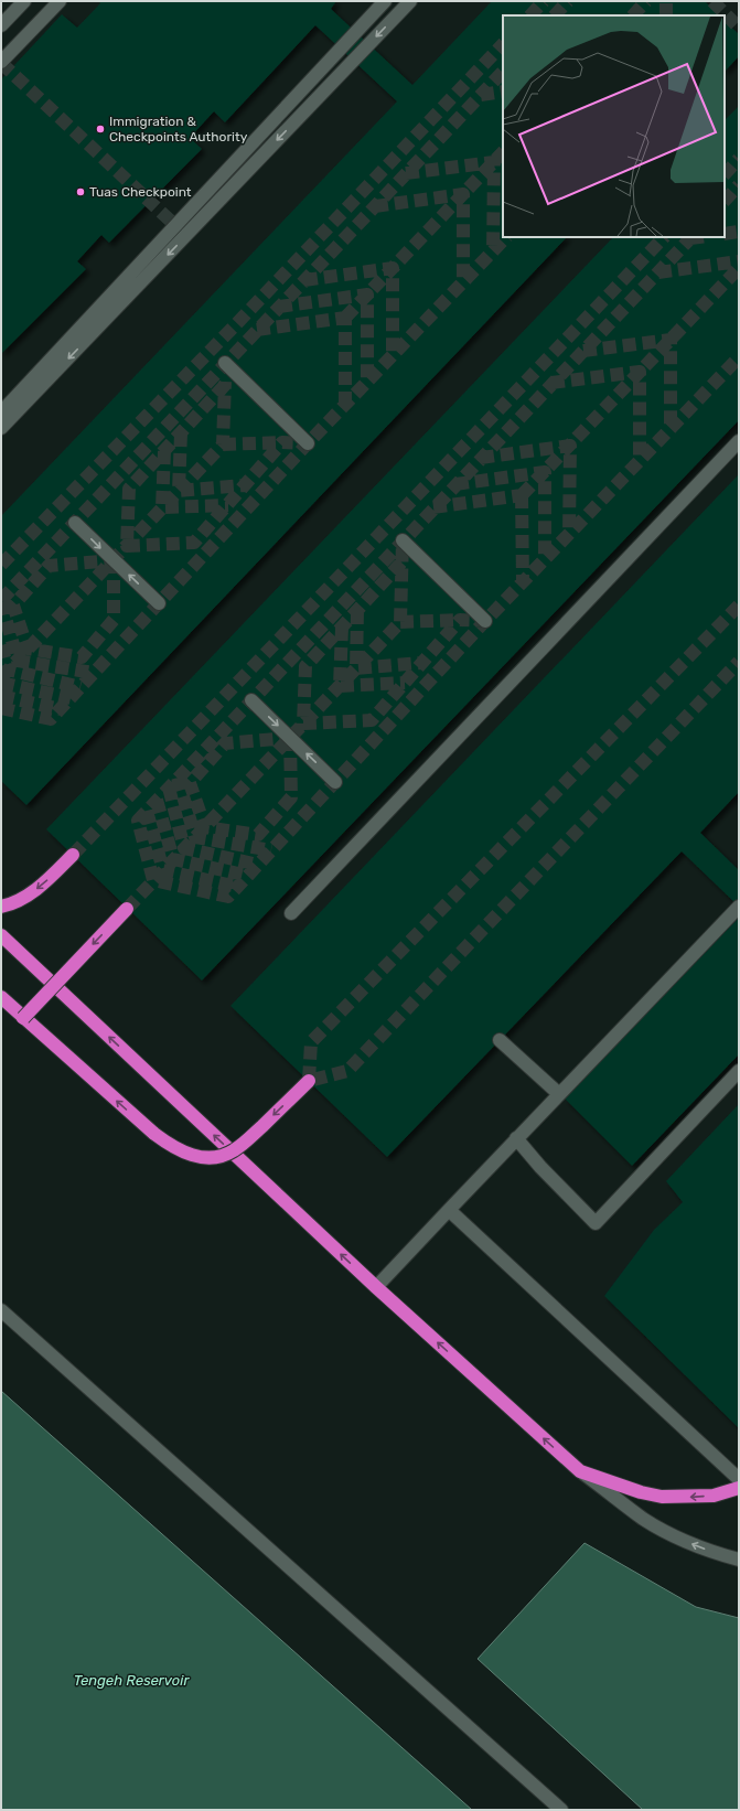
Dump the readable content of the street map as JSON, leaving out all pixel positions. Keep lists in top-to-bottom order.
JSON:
{
  "water": ["Tengeh Reservoir"],
  "places": ["Immigration & Checkpoints Authority", "Tuas Checkpoint"]
}
